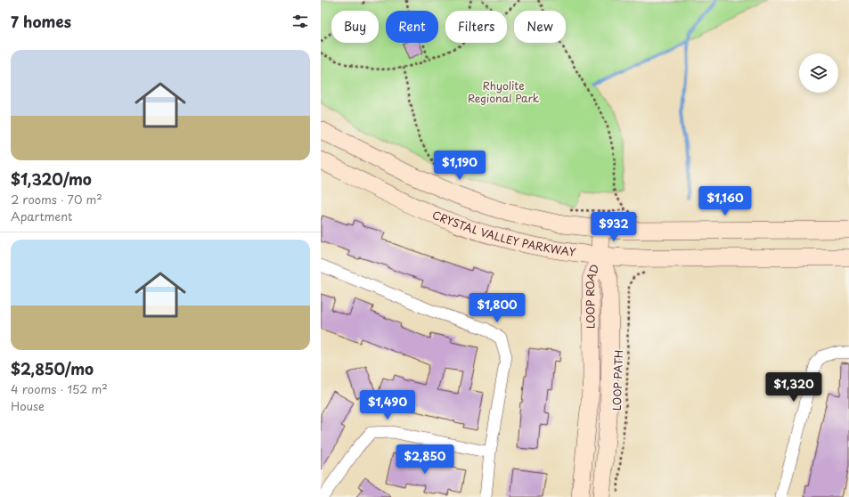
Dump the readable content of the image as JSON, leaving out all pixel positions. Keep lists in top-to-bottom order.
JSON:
{
  "streets": {
    "main road": ["CRYSTAL VALLEY PARKWAY", "LOOP ROAD"],
    "path": ["LOOP PATH"]
  },
  "crossings": [
    ["CRYSTAL VALLEY PARKWAY", "LOOP ROAD"]
  ],
  "parks": ["Rhyolite Regional Park"],
  "page": {
    "heading": "7 homes",
    "chip": [
      "Buy",
      "Rent",
      "Filters",
      "New"
    ],
    "list": [
      {
        "name": "$1,320/mo",
        "note": "2 rooms · 70 m² · Apartment"
      },
      {
        "name": "$2,850/mo",
        "note": "4 rooms · 152 m² · House"
      }
    ],
    "price": [
      "$1,190",
      "$1,160",
      "$932",
      "$1,800",
      "$1,320",
      "$1,490",
      "$2,850"
    ]
  }
}
